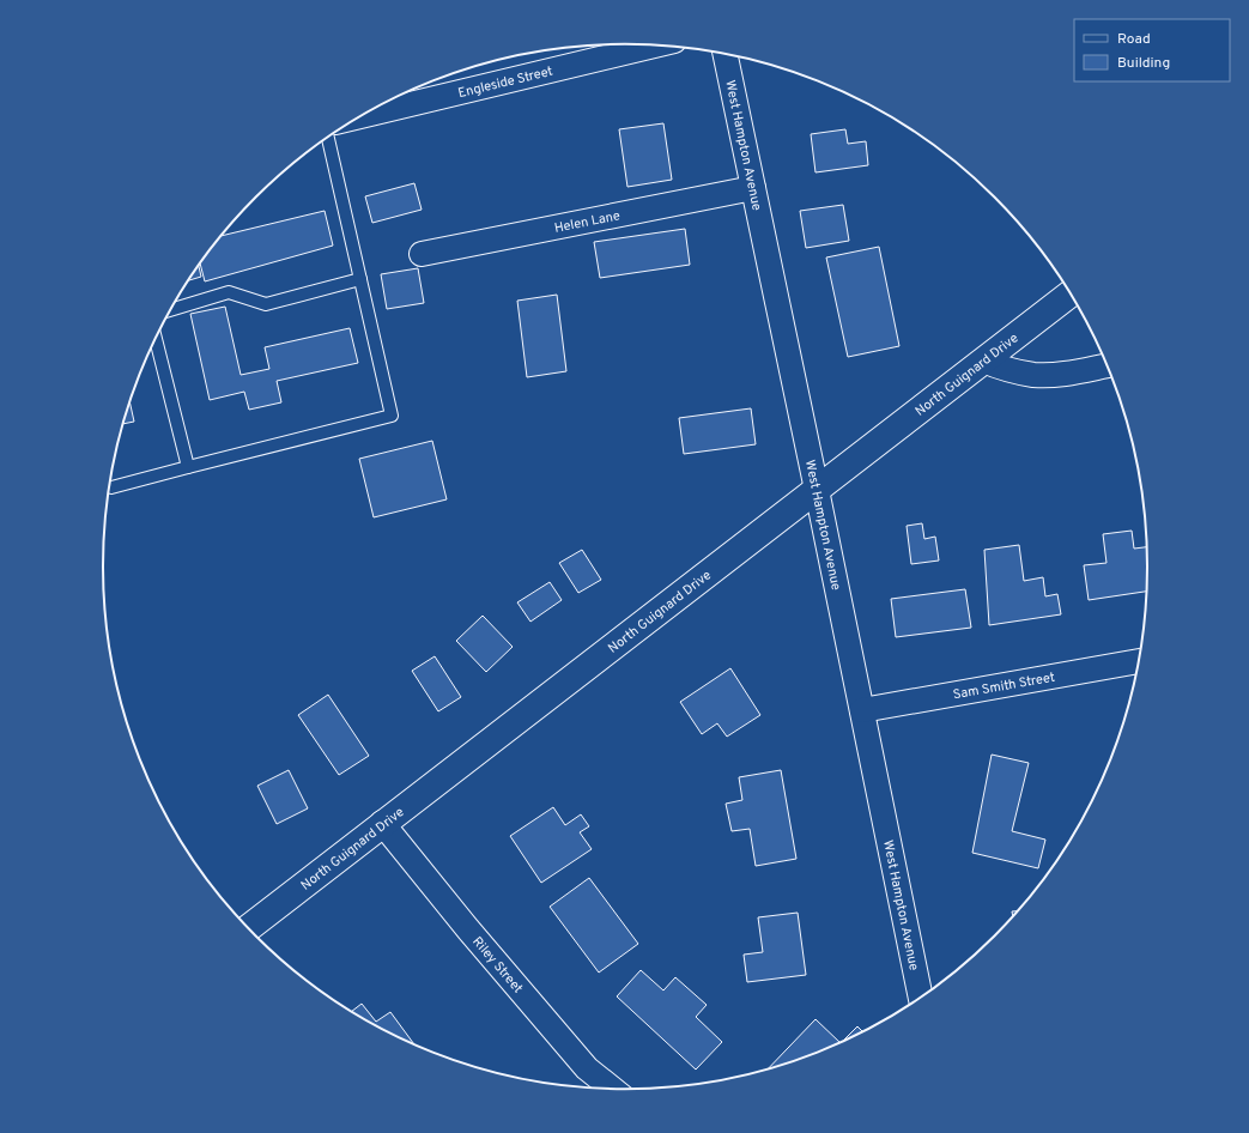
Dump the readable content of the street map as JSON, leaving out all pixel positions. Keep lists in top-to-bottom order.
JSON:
{
  "streets": {
    "highway": ["North Guignard Drive"],
    "street": [
      "Engleside Street",
      "West Hampton Avenue",
      "Helen Lane",
      "Sam Smith Street",
      "Riley Street"
    ]
  },
  "crossings": [
    ["West Hampton Avenue", "Helen Lane"],
    ["West Hampton Avenue", "North Guignard Drive"],
    ["West Hampton Avenue", "Sam Smith Street"],
    ["North Guignard Drive", "Riley Street"]
  ],
  "legend": ["Road", "Building"]
}
